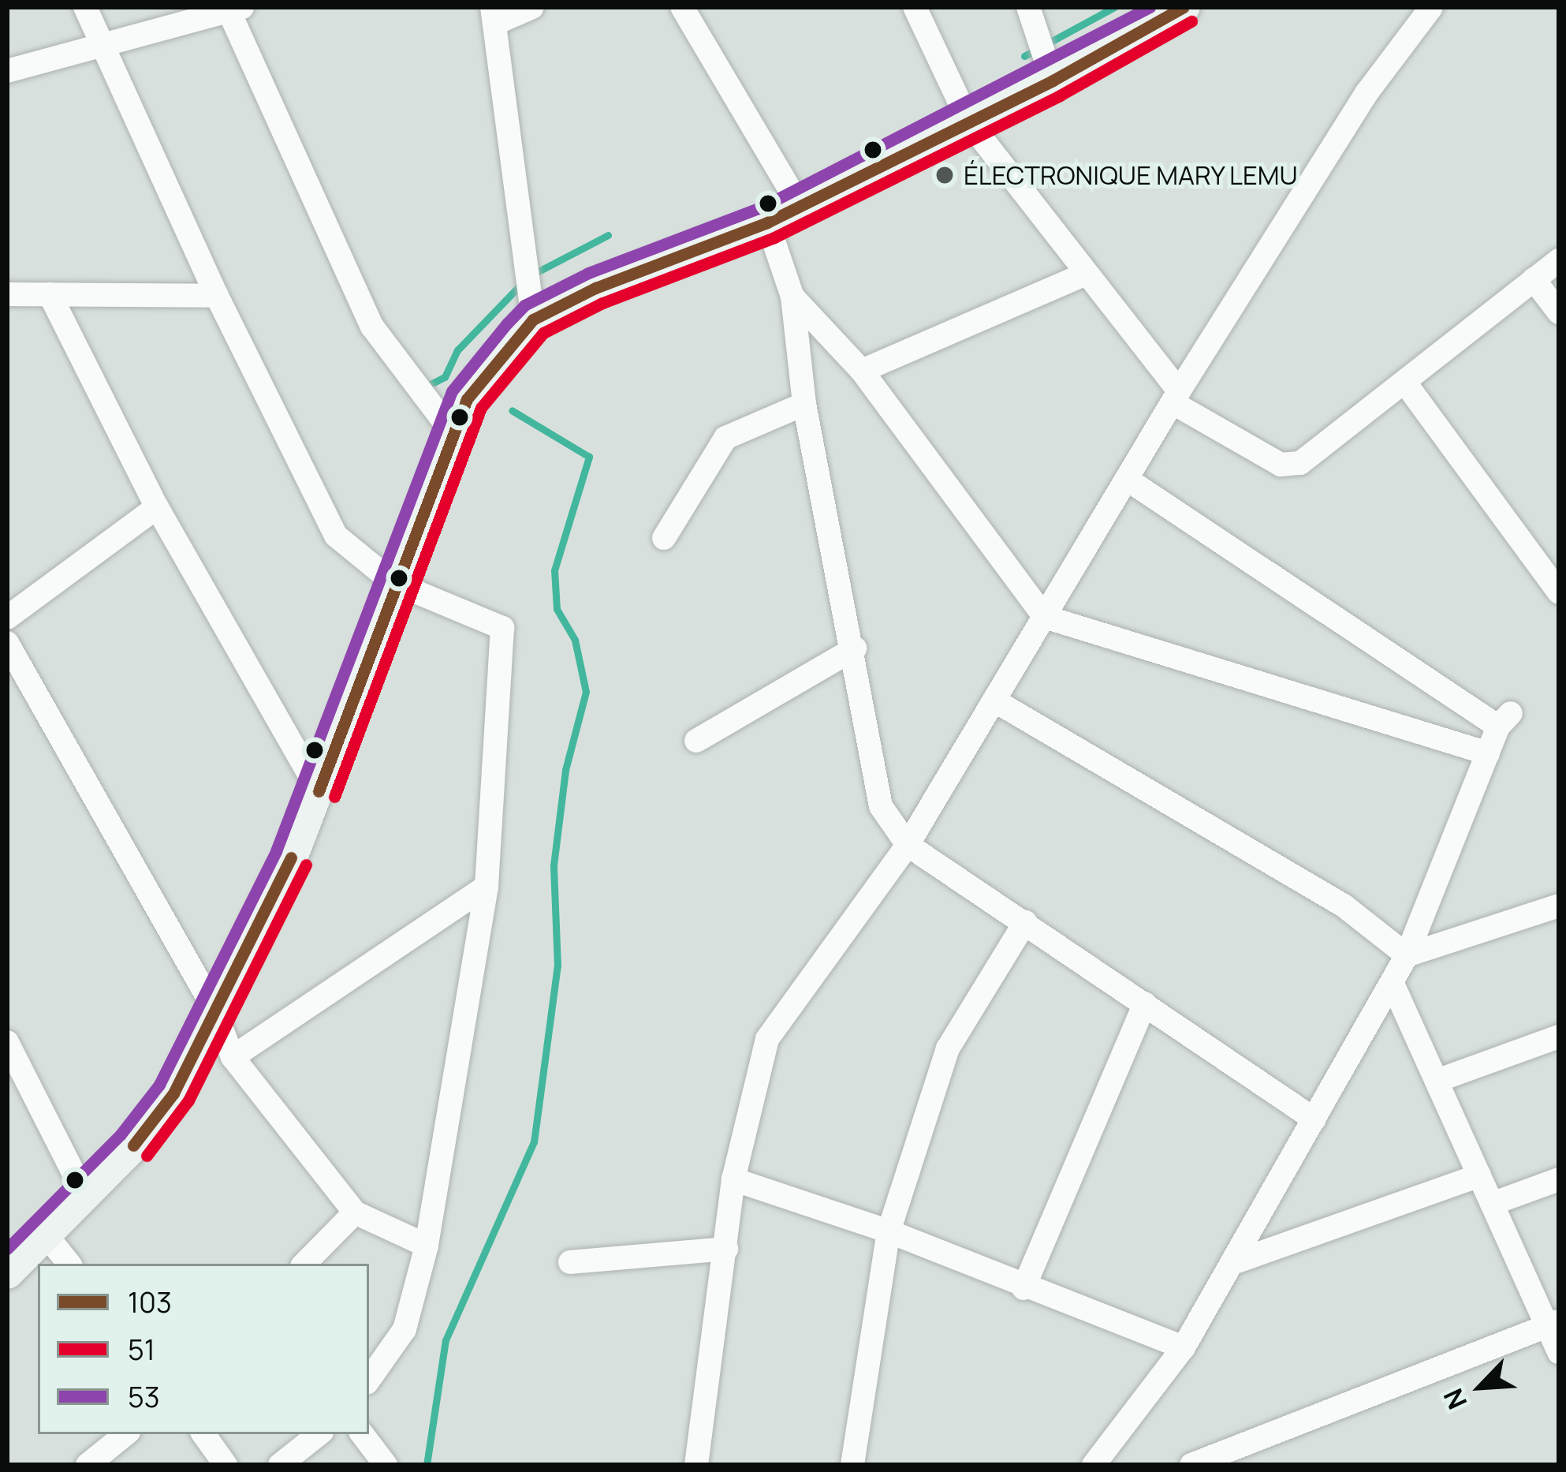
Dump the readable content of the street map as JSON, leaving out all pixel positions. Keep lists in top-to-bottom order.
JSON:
{
  "places": ["ÉLECTRONIQUE MARY LEMU"],
  "lines": ["transit line 103", "transit line 53", "transit line 51"],
  "legend": ["103", "51", "53"],
  "north": "bottom left"
}
